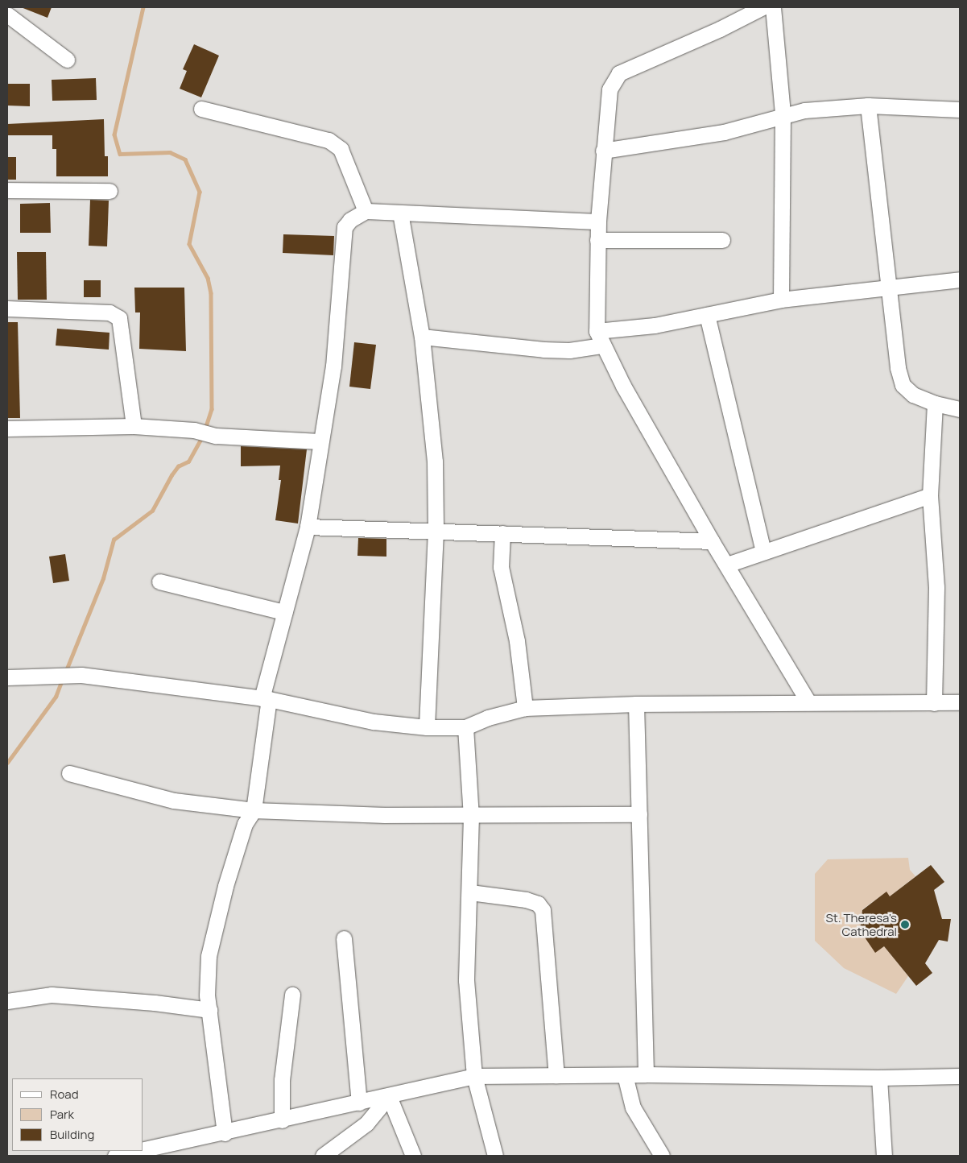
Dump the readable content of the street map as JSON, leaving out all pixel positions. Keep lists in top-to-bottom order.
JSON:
{
  "places": ["St. Theresa's Cathedral"],
  "legend": ["Road", "Park", "Building"]
}
